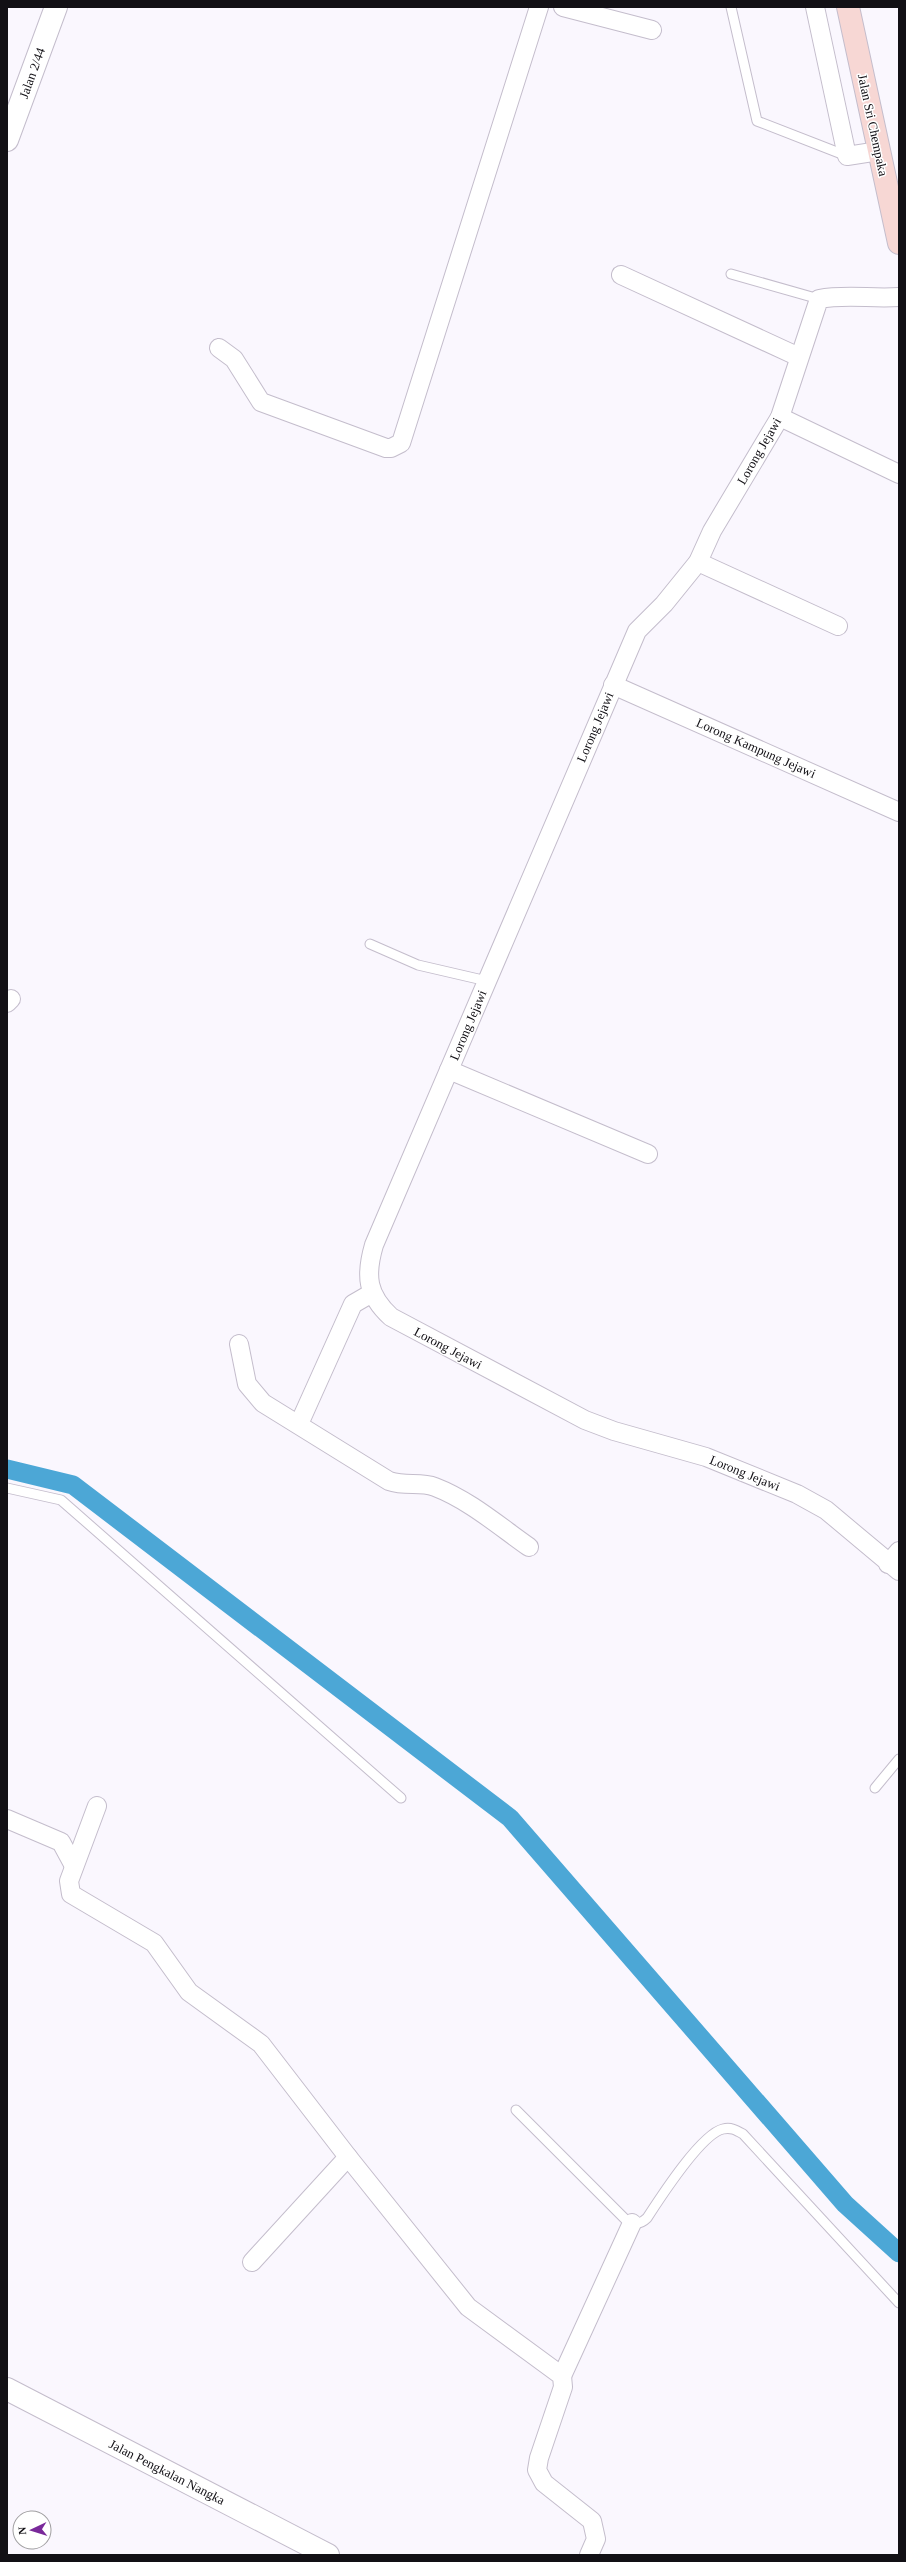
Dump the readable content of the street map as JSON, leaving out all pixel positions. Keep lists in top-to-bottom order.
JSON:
{
  "streets": {
    "main road": ["Jalan Sri Chempaka"],
    "street": [
      "Jalan 2/44",
      "Lorong Jejawi",
      "Lorong Kampung Jejawi",
      "Jalan Pengkalan Nangka"
    ]
  },
  "crossings": [
    ["Lorong Jejawi", "Lorong Kampung Jejawi"]
  ],
  "north": "left"
}
